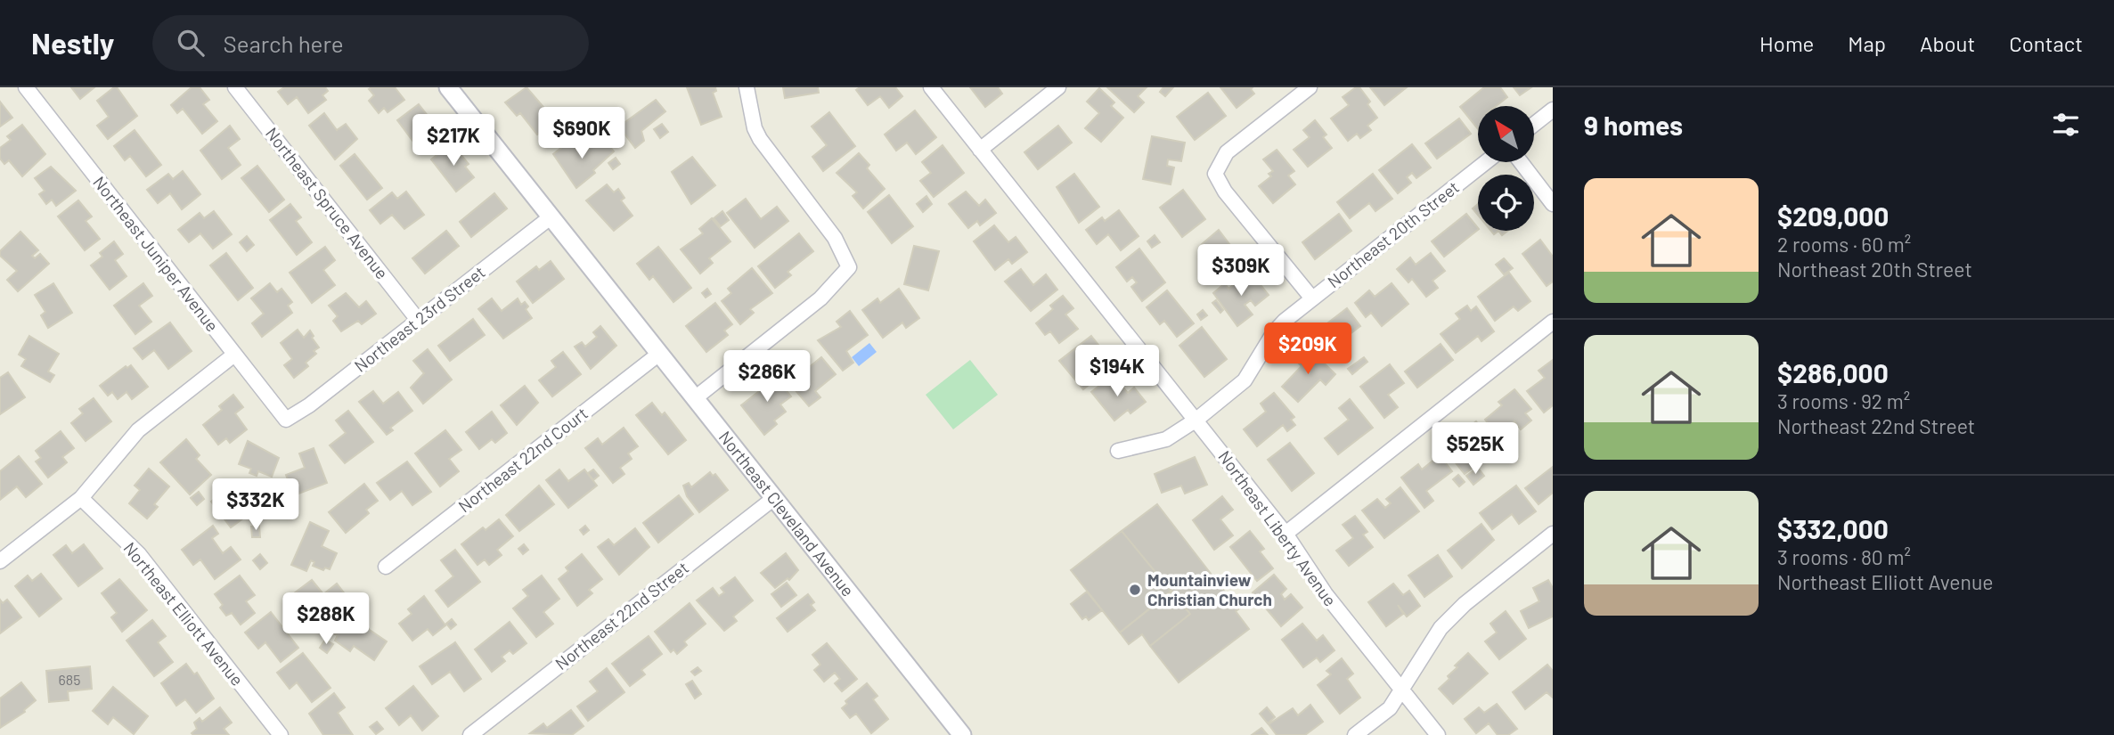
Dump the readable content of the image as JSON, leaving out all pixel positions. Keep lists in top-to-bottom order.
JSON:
{
  "streets": {
    "street": [
      "Northeast Spruce Avenue",
      "Northeast 20th Street",
      "Northeast Juniper Avenue",
      "Northeast 23rd Street",
      "Northeast 22nd Court",
      "Northeast Cleveland Avenue",
      "Northeast Liberty Avenue",
      "Northeast Elliott Avenue",
      "Northeast 22nd Street"
    ]
  },
  "crossings": [
    ["Northeast Spruce Avenue", "Northeast 23rd Street"],
    ["Northeast 20th Street", "Northeast Liberty Avenue"],
    ["Northeast Juniper Avenue", "Northeast 23rd Street"],
    ["Northeast 23rd Street", "Northeast Cleveland Avenue"],
    ["Northeast 22nd Court", "Northeast Cleveland Avenue"],
    ["Northeast Cleveland Avenue", "Northeast 22nd Street"]
  ],
  "places": ["Mountainview Christian Church"],
  "house_numbers": ["685"],
  "north": "top left",
  "page": {
    "header": "Nestly",
    "search": "Search here",
    "nav": [
      "Home",
      "Map",
      "About",
      "Contact"
    ],
    "heading": "9 homes",
    "price": [
      "$690K",
      "$217K",
      "$309K",
      "$209K",
      "$194K",
      "$286K",
      "$525K",
      "$332K",
      "$288K"
    ],
    "list": [
      {
        "name": "$209,000",
        "note": "2 rooms · 60 m² · Northeast 20th Street"
      },
      {
        "name": "$286,000",
        "note": "3 rooms · 92 m² · Northeast 22nd Street"
      },
      {
        "name": "$332,000",
        "note": "3 rooms · 80 m² · Northeast Elliott Avenue"
      }
    ]
  }
}
